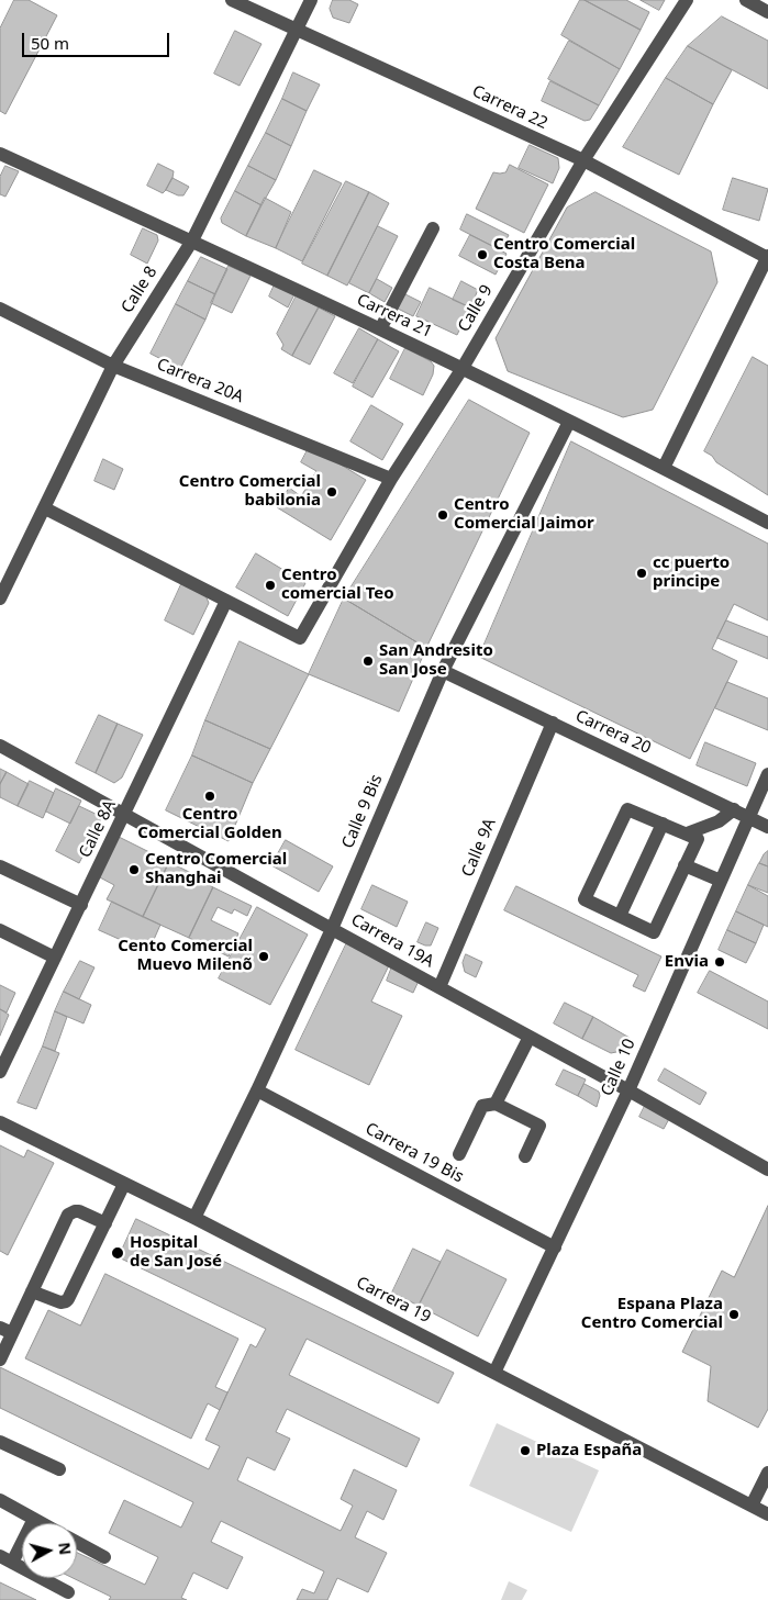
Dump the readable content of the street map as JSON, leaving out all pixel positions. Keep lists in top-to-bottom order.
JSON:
{
  "streets": {
    "street": [
      "Carrera 22",
      "Calle 8",
      "Calle 9",
      "Carrera 21",
      "Carrera 20A",
      "Carrera 20",
      "Calle 9 Bis",
      "Calle 8A",
      "Calle 9A",
      "Carrera 19A",
      "Calle 10",
      "Carrera 19 Bis",
      "Carrera 19"
    ]
  },
  "crossings": [
    ["Carrera 22", "Calle 8"],
    ["Carrera 22", "Calle 9"],
    ["Calle 8", "Carrera 21"],
    ["Calle 8", "Carrera 20A"],
    ["Calle 9", "Carrera 21"],
    ["Calle 9", "Carrera 20A"],
    ["Calle 9", "Calle 8A"],
    ["Carrera 21", "Calle 9 Bis"],
    ["Carrera 20", "Calle 9 Bis"],
    ["Carrera 20", "Calle 9A"],
    ["Carrera 20", "Calle 10"],
    ["Calle 9 Bis", "Carrera 19A"],
    ["Calle 9 Bis", "Carrera 19 Bis"],
    ["Calle 9 Bis", "Carrera 19"],
    ["Calle 8A", "Carrera 19A"],
    ["Calle 9A", "Carrera 19A"],
    ["Carrera 19A", "Calle 10"],
    ["Calle 10", "Carrera 19 Bis"],
    ["Calle 10", "Carrera 19"]
  ],
  "places": [
    "Centro Comercial Costa Bena",
    "Centro Comercial babilonia",
    "Centro Comercial Jaimor",
    "cc puerto principe",
    "Centro comercial Teo",
    "San Andresito San Jose",
    "Centro Comercial Golden",
    "Centro Comercial Shanghai",
    "Cento Comercial Muevo Milenõ",
    "Envia",
    "Hospital de San José",
    "Espana Plaza Centro Comercial",
    "Plaza España"
  ],
  "scale_bar": "50 m",
  "north": "right"
}
